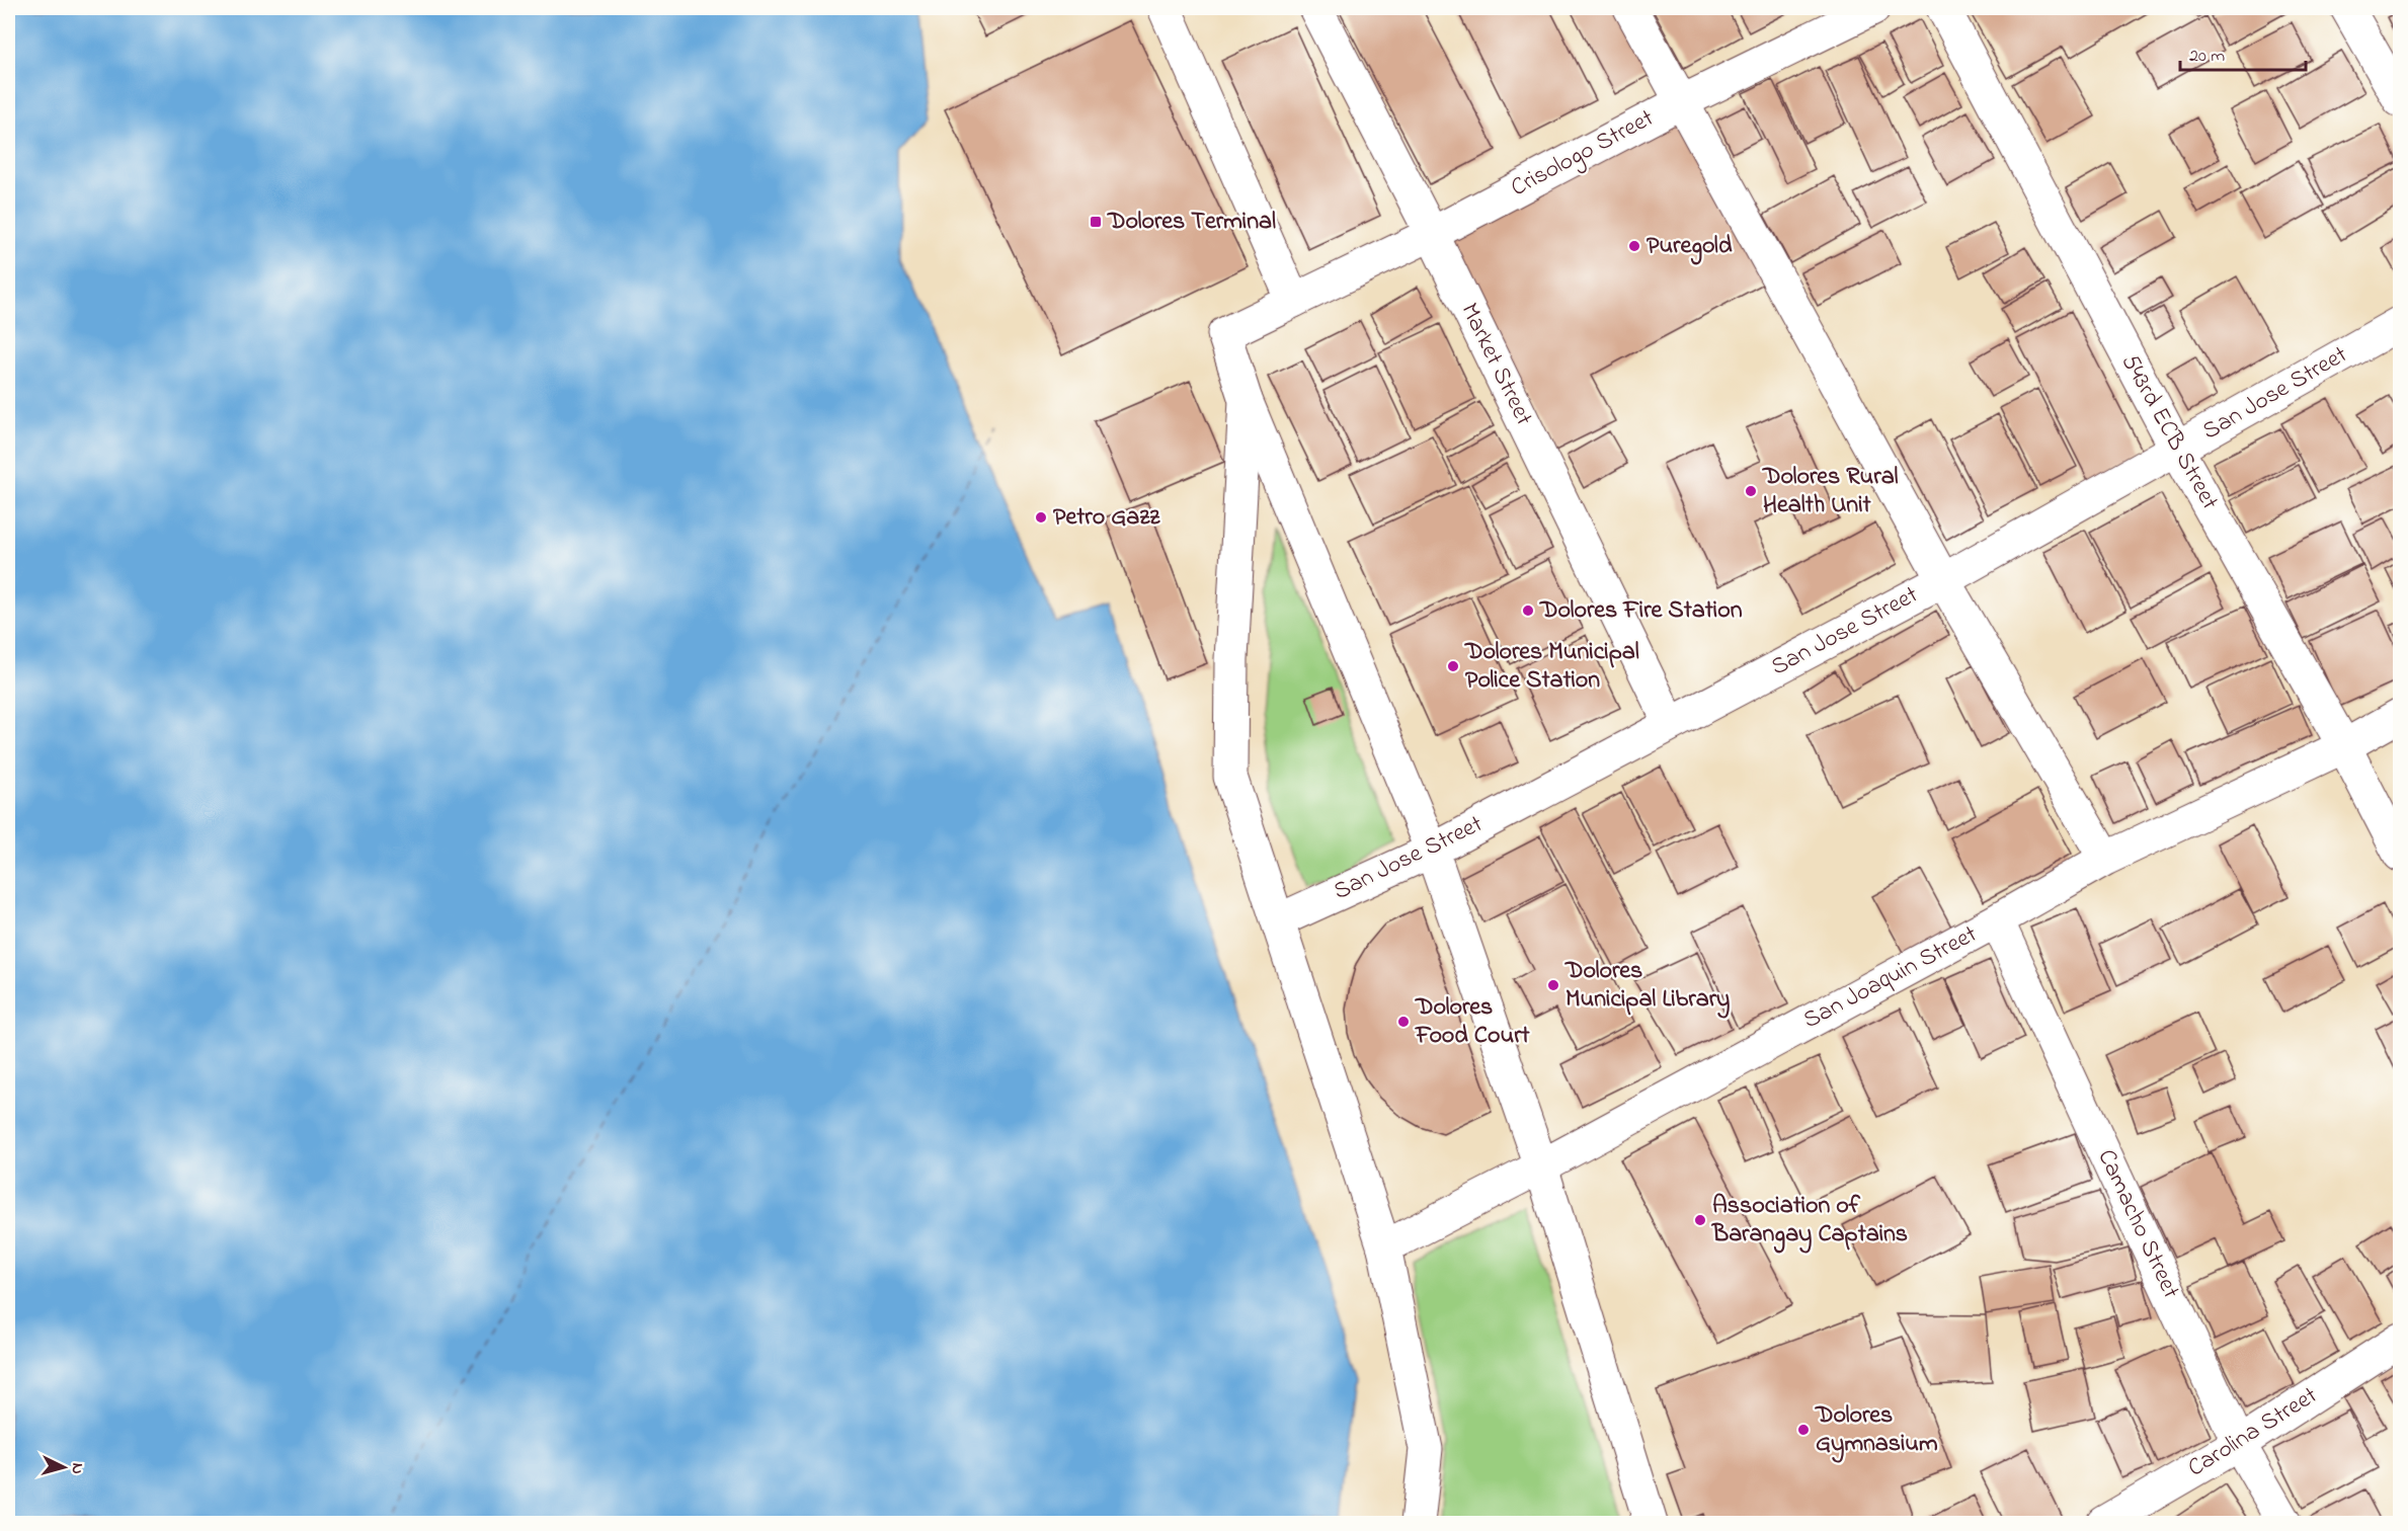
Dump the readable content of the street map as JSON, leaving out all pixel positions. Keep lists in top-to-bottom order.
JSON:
{
  "streets": {
    "street": [
      "Crisologo Street",
      "Market Street",
      "San Jose Street",
      "543rd ECB Street",
      "San Joaquin Street",
      "Camacho Street",
      "Carolina Street"
    ]
  },
  "crossings": [
    ["Crisologo Street", "Market Street"],
    ["Market Street", "San Jose Street"],
    ["San Jose Street", "543rd ECB Street"],
    ["543rd ECB Street", "San Joaquin Street"],
    ["San Joaquin Street", "Camacho Street"],
    ["Camacho Street", "Carolina Street"]
  ],
  "places": {
    "transit": ["Dolores Terminal"],
    "other": [
      "Puregold",
      "Dolores Rural Health Unit",
      "Petro Gazz",
      "Dolores Fire Station",
      "Dolores Municipal Police Station",
      "Dolores Municipal Library",
      "Dolores Food Court",
      "Association of Barangay Captains",
      "Dolores Gymnasium"
    ]
  },
  "scale_bar": "20 m",
  "north": "right"
}
